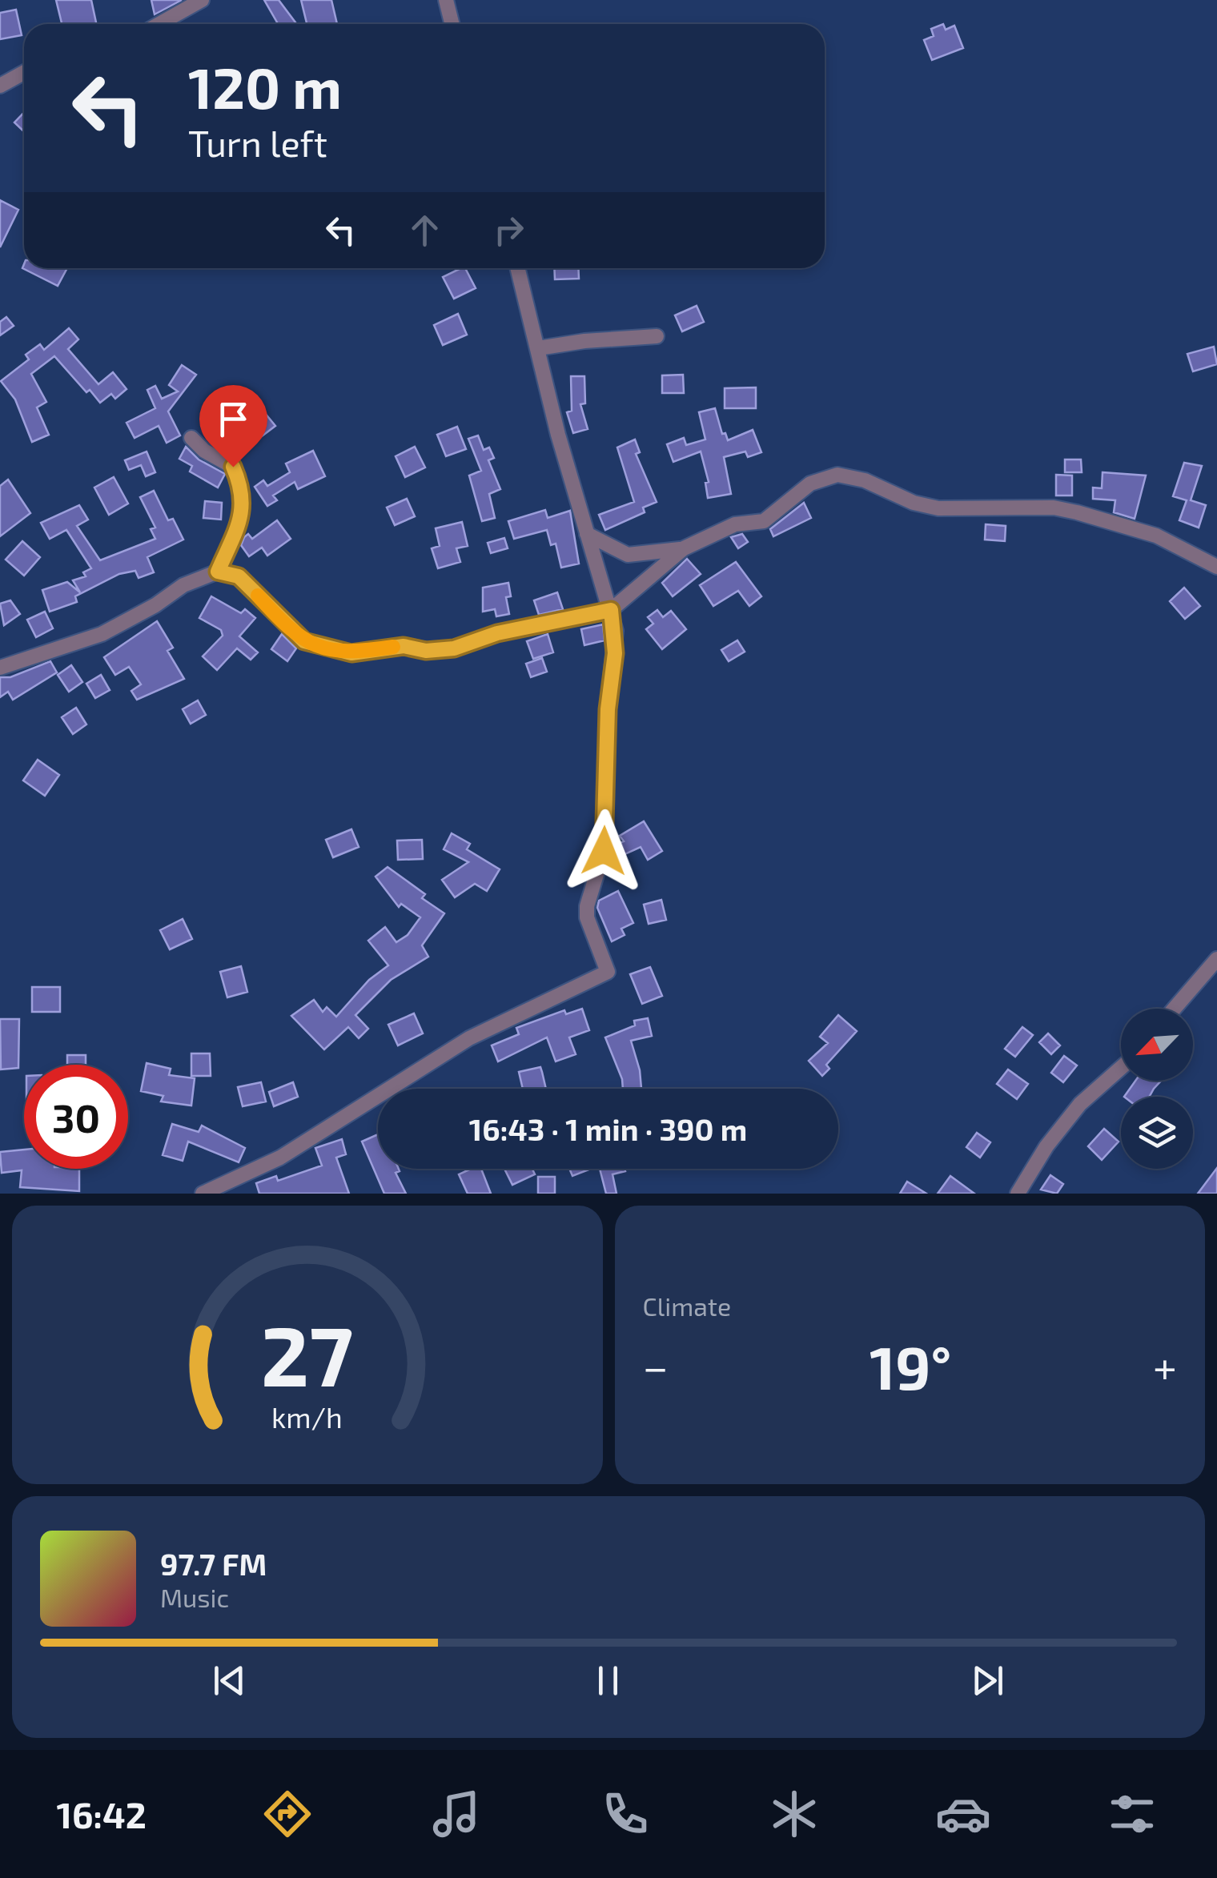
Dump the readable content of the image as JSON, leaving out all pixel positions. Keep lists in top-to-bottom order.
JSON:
{
  "north": "bottom left",
  "page": {
    "turn": ["120 m", "Turn left"],
    "limit": "30",
    "trip": "16:43 · 1 min · 390 m",
    "tile": "Climate",
    "heat": ["−", "19°", "+"],
    "song": ["97.7 FM", "Music"],
    "tabs": "16:42",
    "gauge": ["27", "km/h"]
  }
}
